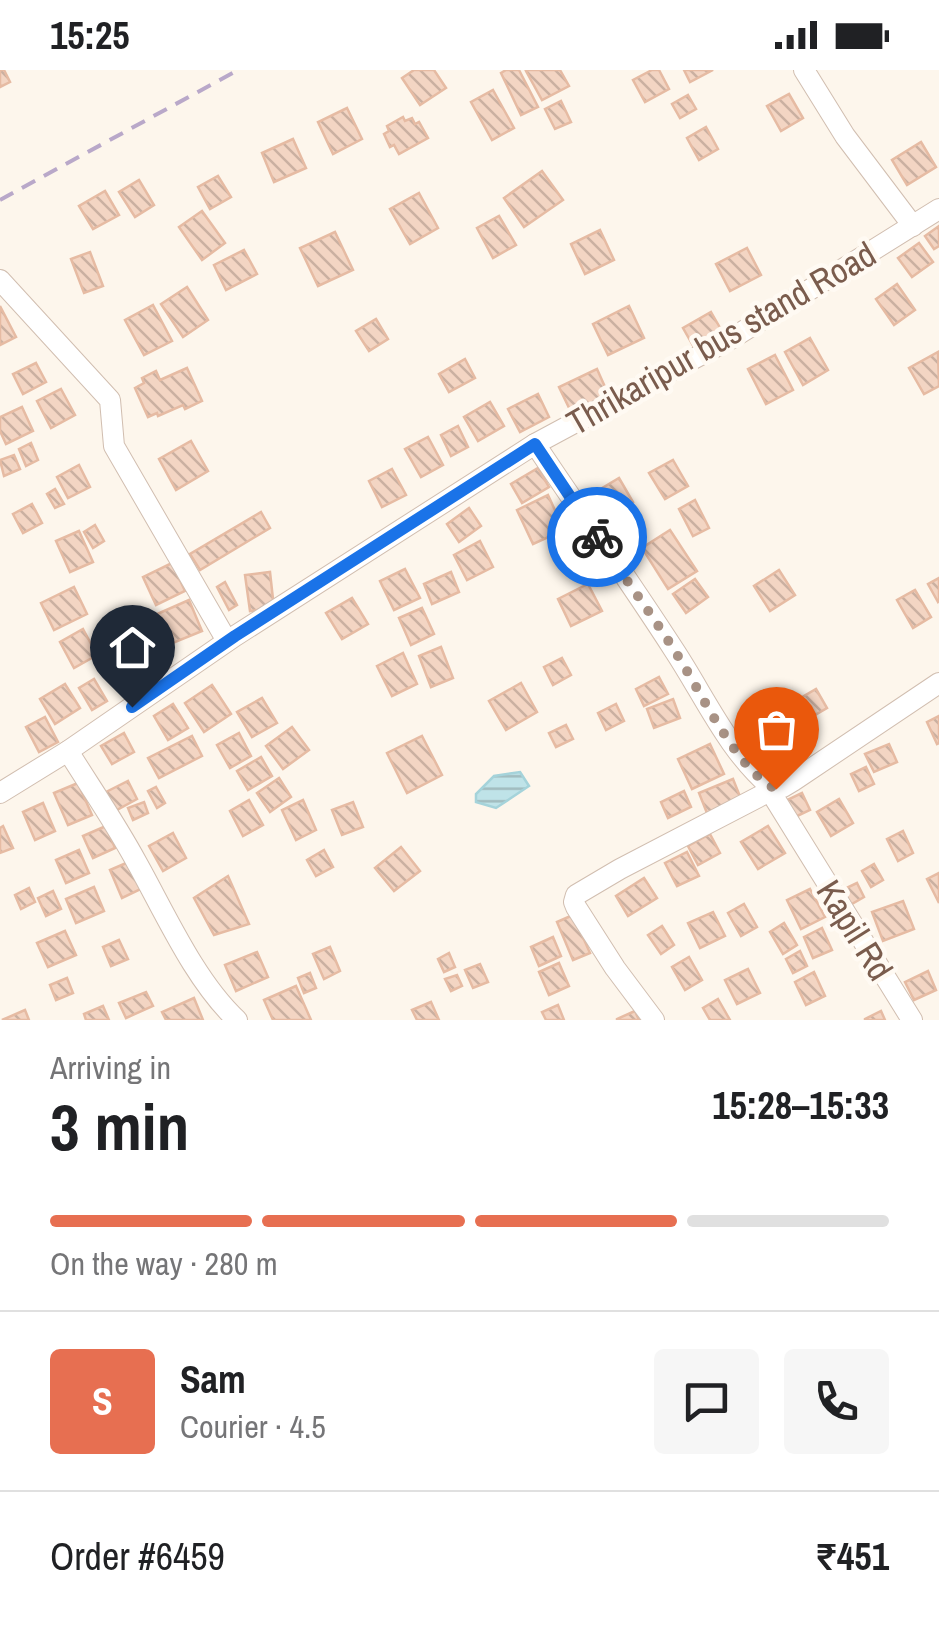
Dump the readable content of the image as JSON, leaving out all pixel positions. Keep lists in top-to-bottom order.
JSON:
{
  "streets": {
    "street": ["Thrikaripur bus stand Road", "Kapil Rd"]
  },
  "crossings": [
    ["Thrikaripur bus stand Road", "Kapil Rd"]
  ],
  "page": {
    "status": "15:25",
    "heading": ["3 min", "Arriving in", "15:28–15:33"],
    "panel": [
      "Sam",
      "Courier · 4.5",
      "Order #6459",
      "₹451"
    ],
    "bar": "On the way · 280 m",
    "round": "S"
  }
}
